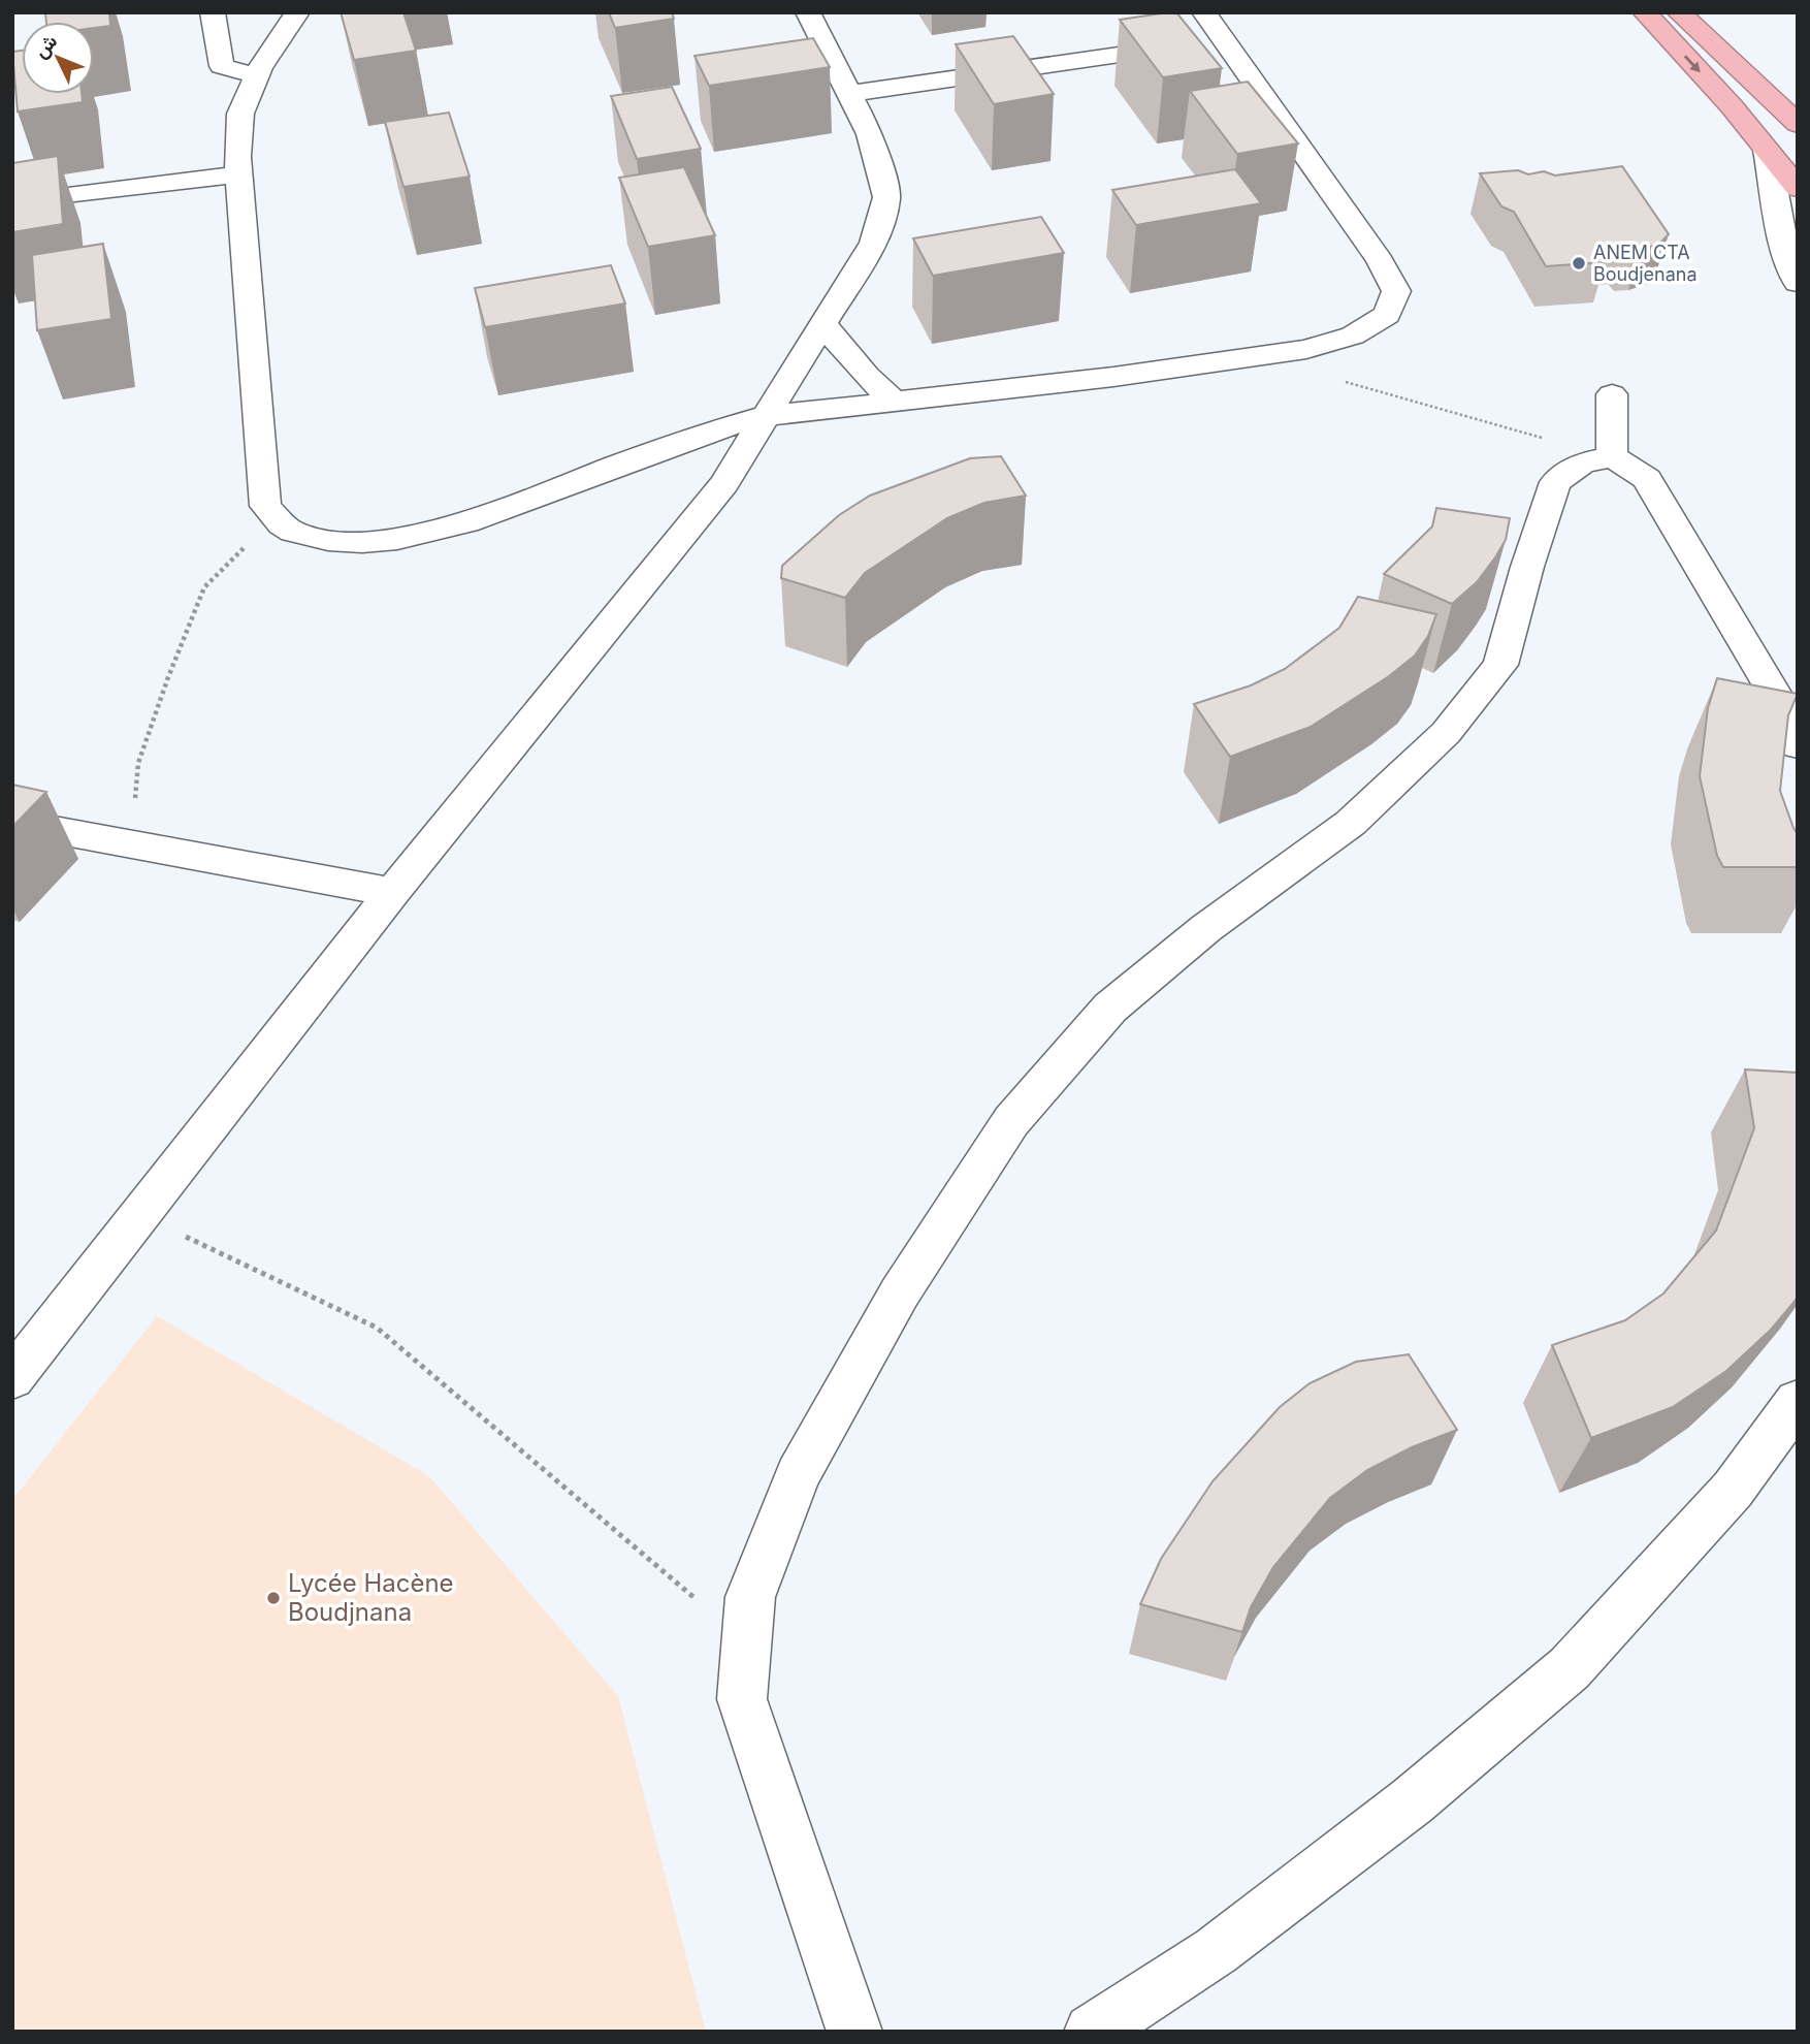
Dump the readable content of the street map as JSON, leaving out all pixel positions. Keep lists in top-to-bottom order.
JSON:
{
  "places": ["ANEM CTA Boudjenana", "Lycée Hacène Boudjnana"],
  "north": "top left"
}
